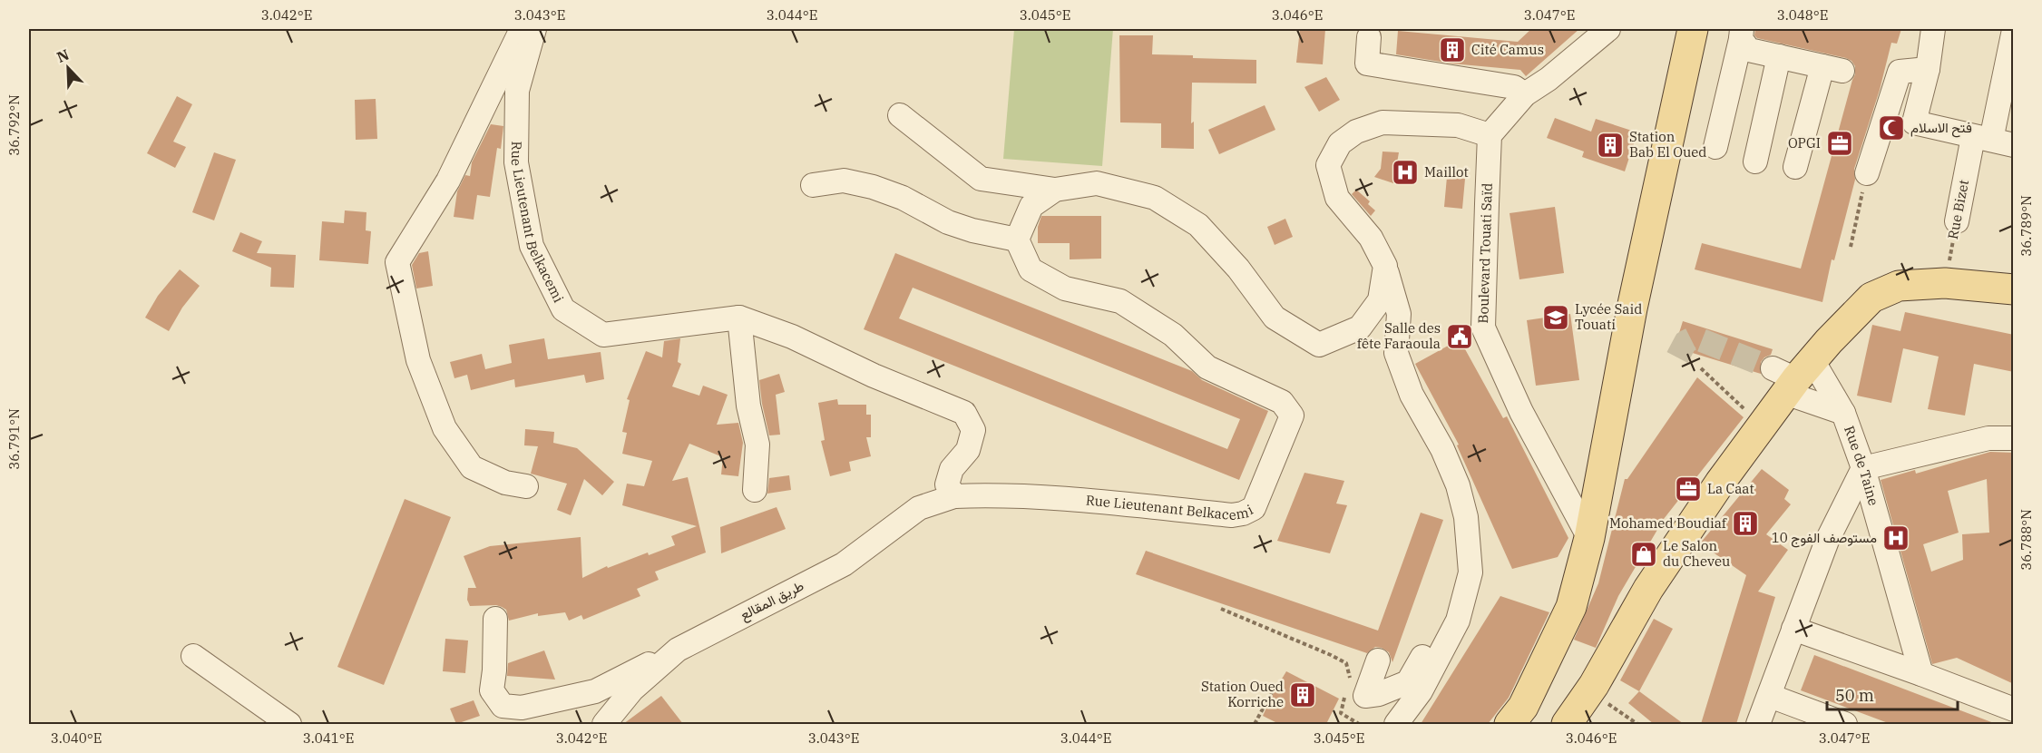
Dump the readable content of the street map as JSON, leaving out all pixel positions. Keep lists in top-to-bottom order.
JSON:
{
  "streets": {
    "street": [
      "Rue Bizet",
      "Rue Lieutenant Belkacemi",
      "Boulevard Touati Saïd",
      "Rue de Taine",
      "طريق المقالع"
    ]
  },
  "crossings": [
    ["Rue Lieutenant Belkacemi", "طريق المقالع"]
  ],
  "places": {
    "building": [
      "Cité Camus",
      "Station Bab El Oued",
      "Mohamed Boudiaf",
      "Station Oued Korriche"
    ],
    "mosque": ["فتح الاسلام"],
    "office": ["OPGI", "La Caat"],
    "hospital": ["Maillot", "مستوصف الفوج 10"],
    "school or university": ["Lycée Said Touati"],
    "public building": ["Salle des fête Faraoula"],
    "shop": ["Le Salon du Cheveu"]
  },
  "scale_bar": "50 m",
  "north": "top left",
  "coordinates": [
    "3.042°E",
    "3.043°E",
    "3.044°E",
    "3.045°E",
    "3.046°E",
    "3.047°E",
    "3.048°E",
    "36.792°N",
    "36.789°N",
    "36.791°N",
    "36.788°N",
    "3.040°E",
    "3.041°E"
  ]
}
